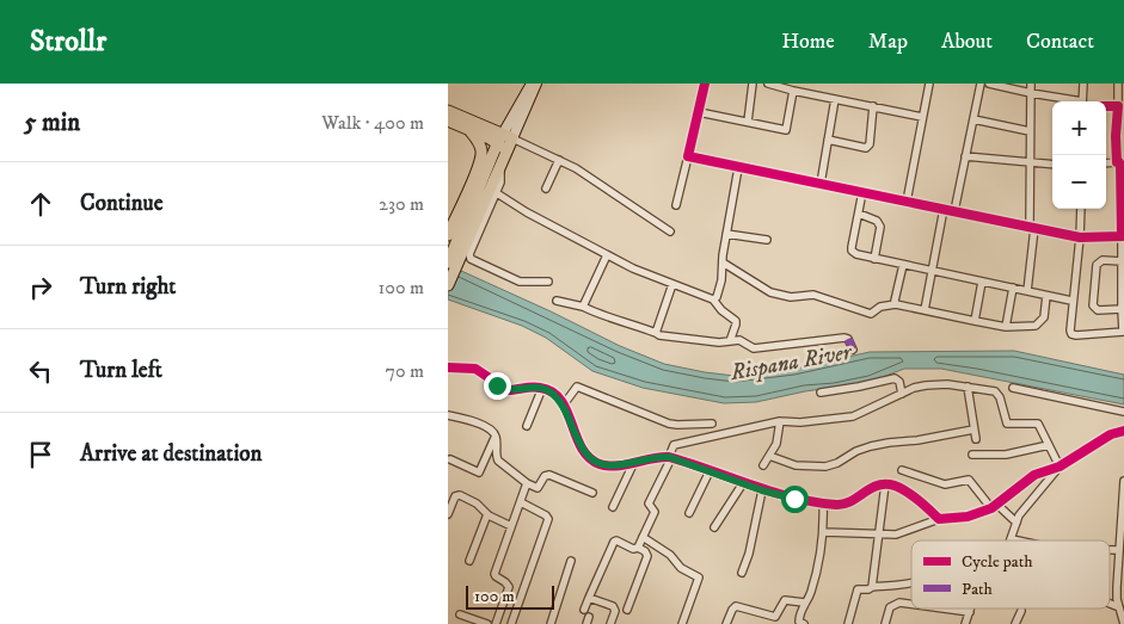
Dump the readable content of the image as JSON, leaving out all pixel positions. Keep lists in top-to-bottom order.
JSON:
{
  "water": ["Rispana River"],
  "legend": ["Cycle path", "Path"],
  "scale_bar": "100 m",
  "page": {
    "header": "Strollr",
    "nav": [
      "Home",
      "Map",
      "About",
      "Contact"
    ],
    "heading": ["5 min", "Walk · 400 m"],
    "map_buttons": ["+", "−"],
    "list": [
      ["Continue", "230 m"],
      ["Turn right", "100 m"],
      ["Turn left", "70 m"],
      "Arrive at destination"
    ],
    "scale": "100 m"
  }
}
